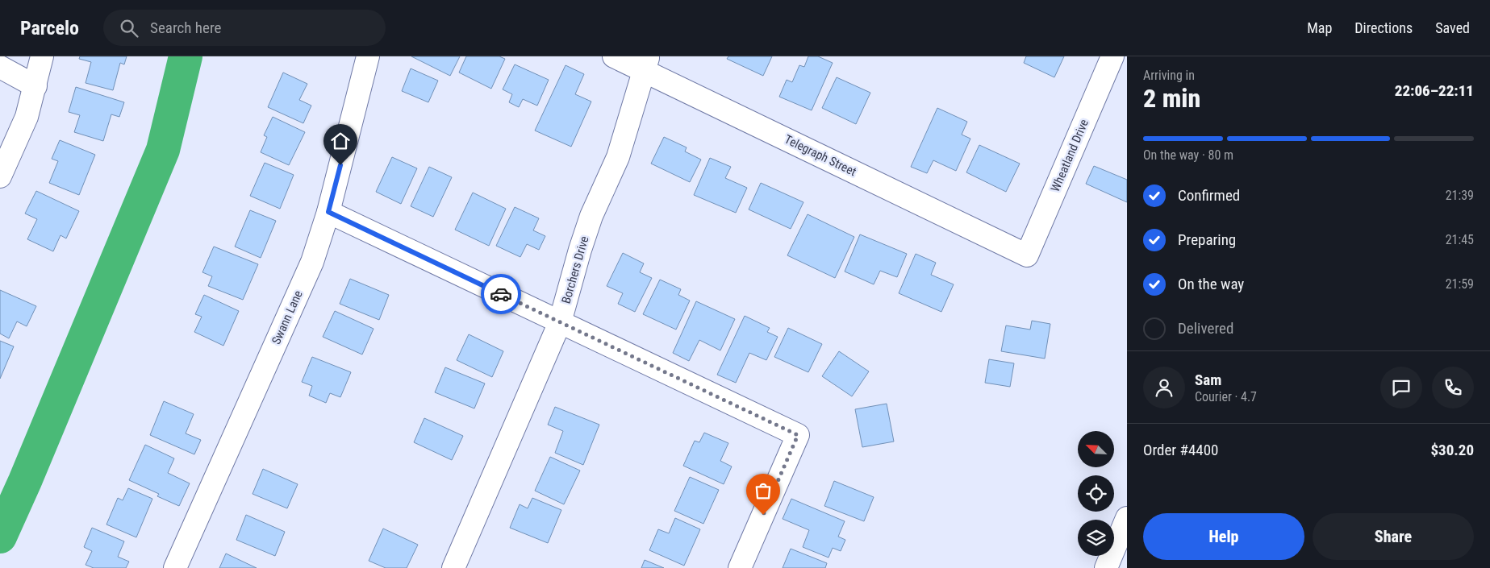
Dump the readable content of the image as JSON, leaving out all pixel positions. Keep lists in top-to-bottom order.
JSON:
{
  "streets": {
    "street": [
      "Telegraph Street",
      "Wheatland Drive",
      "Borchers Drive",
      "Swann Lane"
    ]
  },
  "crossings": [
    ["Telegraph Street", "Wheatland Drive"],
    ["Telegraph Street", "Borchers Drive"]
  ],
  "north": "top left",
  "page": {
    "header": "Parcelo",
    "search": "Search here",
    "nav": ["Map", "Directions", "Saved"],
    "heading": ["2 min", "Arriving in", "22:06–22:11"],
    "panel": [
      "Sam",
      "Courier · 4.7",
      "Order #4400",
      "$30.20"
    ],
    "bar": "On the way · 80 m",
    "list": [
      ["Confirmed", "21:39"],
      ["Preparing", "21:45"],
      ["On the way", "21:59"],
      "Delivered"
    ],
    "buttons": ["Help", "Share"]
  }
}
